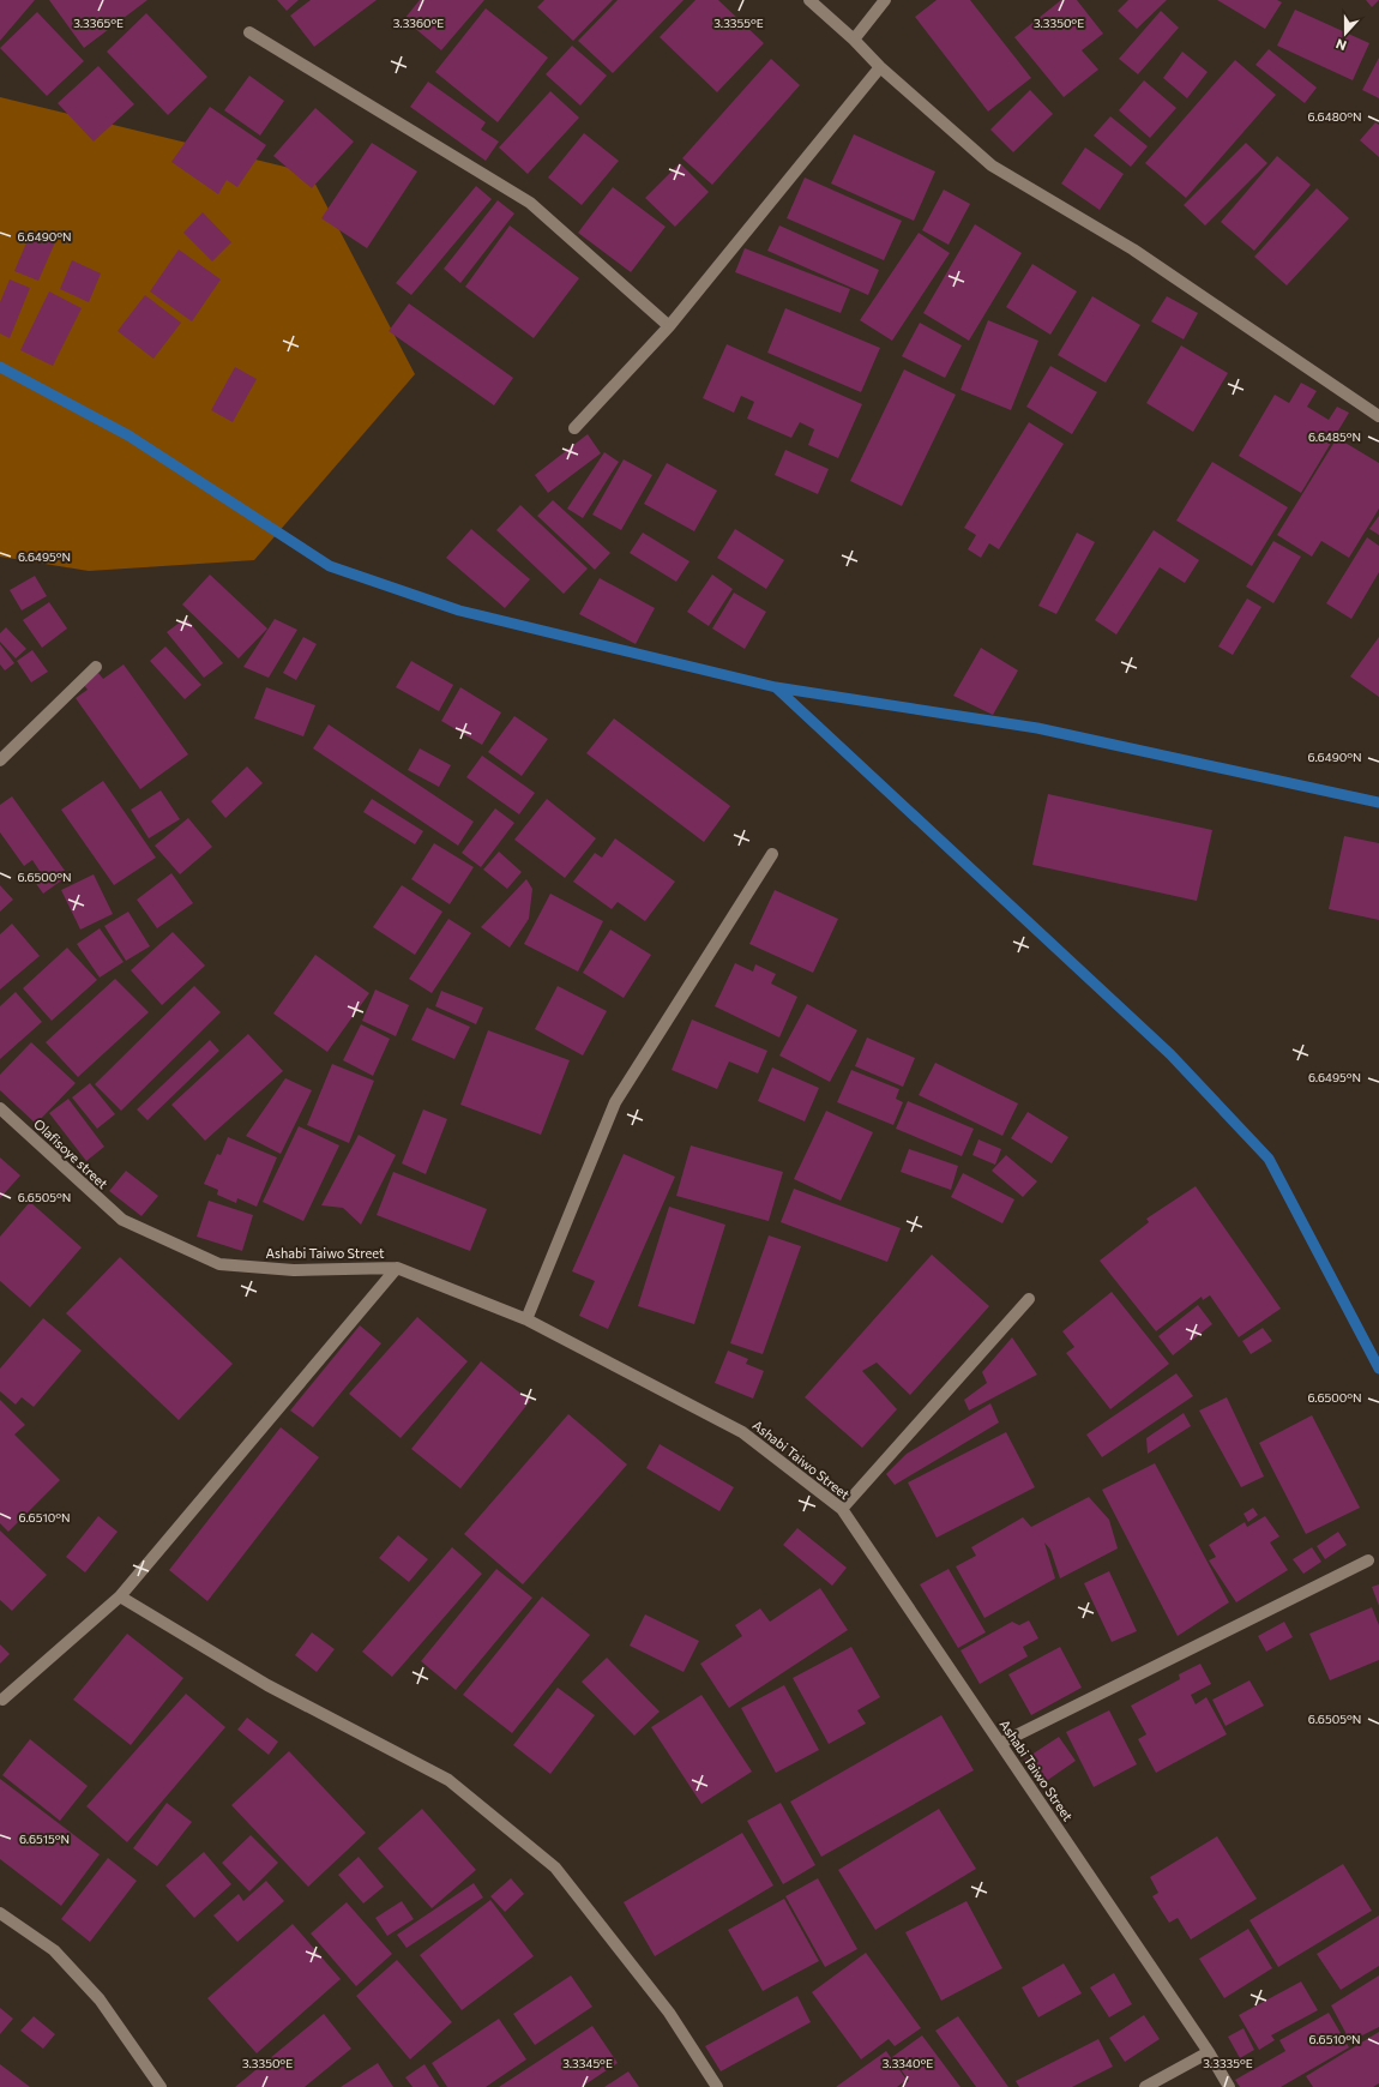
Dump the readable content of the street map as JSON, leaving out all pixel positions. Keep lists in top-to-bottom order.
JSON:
{
  "streets": {
    "street": ["Olafisoye street", "Ashabi Taiwo Street"]
  },
  "crossings": [
    ["Olafisoye street", "Ashabi Taiwo Street"]
  ],
  "north": "bottom",
  "coordinates": [
    "3.3360°E",
    "3.3355°E",
    "3.3365°E",
    "3.3350°E",
    "6.6480°N",
    "6.6490°N",
    "6.6485°N",
    "6.6495°N",
    "6.6500°N",
    "6.6505°N",
    "6.6510°N",
    "6.6515°N",
    "3.3345°E",
    "3.3340°E",
    "3.3335°E"
  ]
}
